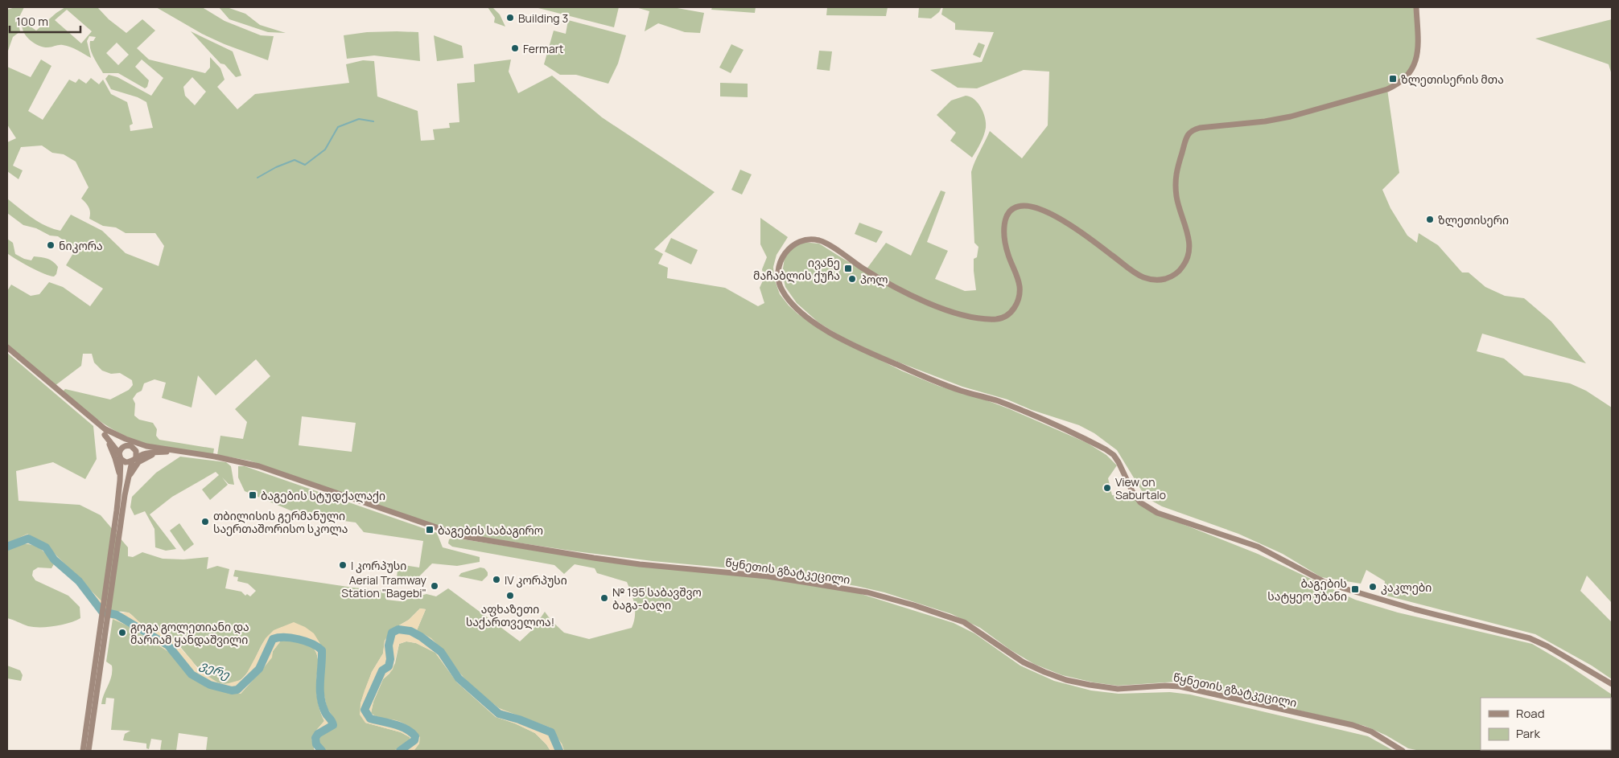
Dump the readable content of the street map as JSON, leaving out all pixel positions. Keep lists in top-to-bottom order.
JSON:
{
  "streets": {
    "main road": ["წყნეთის გზატკეცილი"]
  },
  "water": ["ვერე"],
  "places": {
    "other": [
      "Building 3",
      "Fermart",
      "ზლეთისერი",
      "ნიკორა",
      "პოლ",
      "View on Saburtalo",
      "თბილისის გერმანული საერთაშორისო სკოლა",
      "I კორპუსი",
      "IV კორპუსი",
      "Aerial Tramway Station \"Bagebi\"",
      "კაკლები",
      "აფხაზეთი საქართველოა!",
      "№ 195 საბავშვო ბაგა-ბაღი",
      "გოგა გოლეთიანი და მარიამ ყანდაშვილი"
    ],
    "transit": [
      "ზლეთისერის მთა",
      "ივანე მაჩაბლის ქუჩა",
      "ბაგების სტუდქალაქი",
      "ბაგების საბაგირო",
      "ბაგების სატყეო უბანი"
    ]
  },
  "legend": ["Road", "Park"],
  "scale_bar": "100 m"
}
